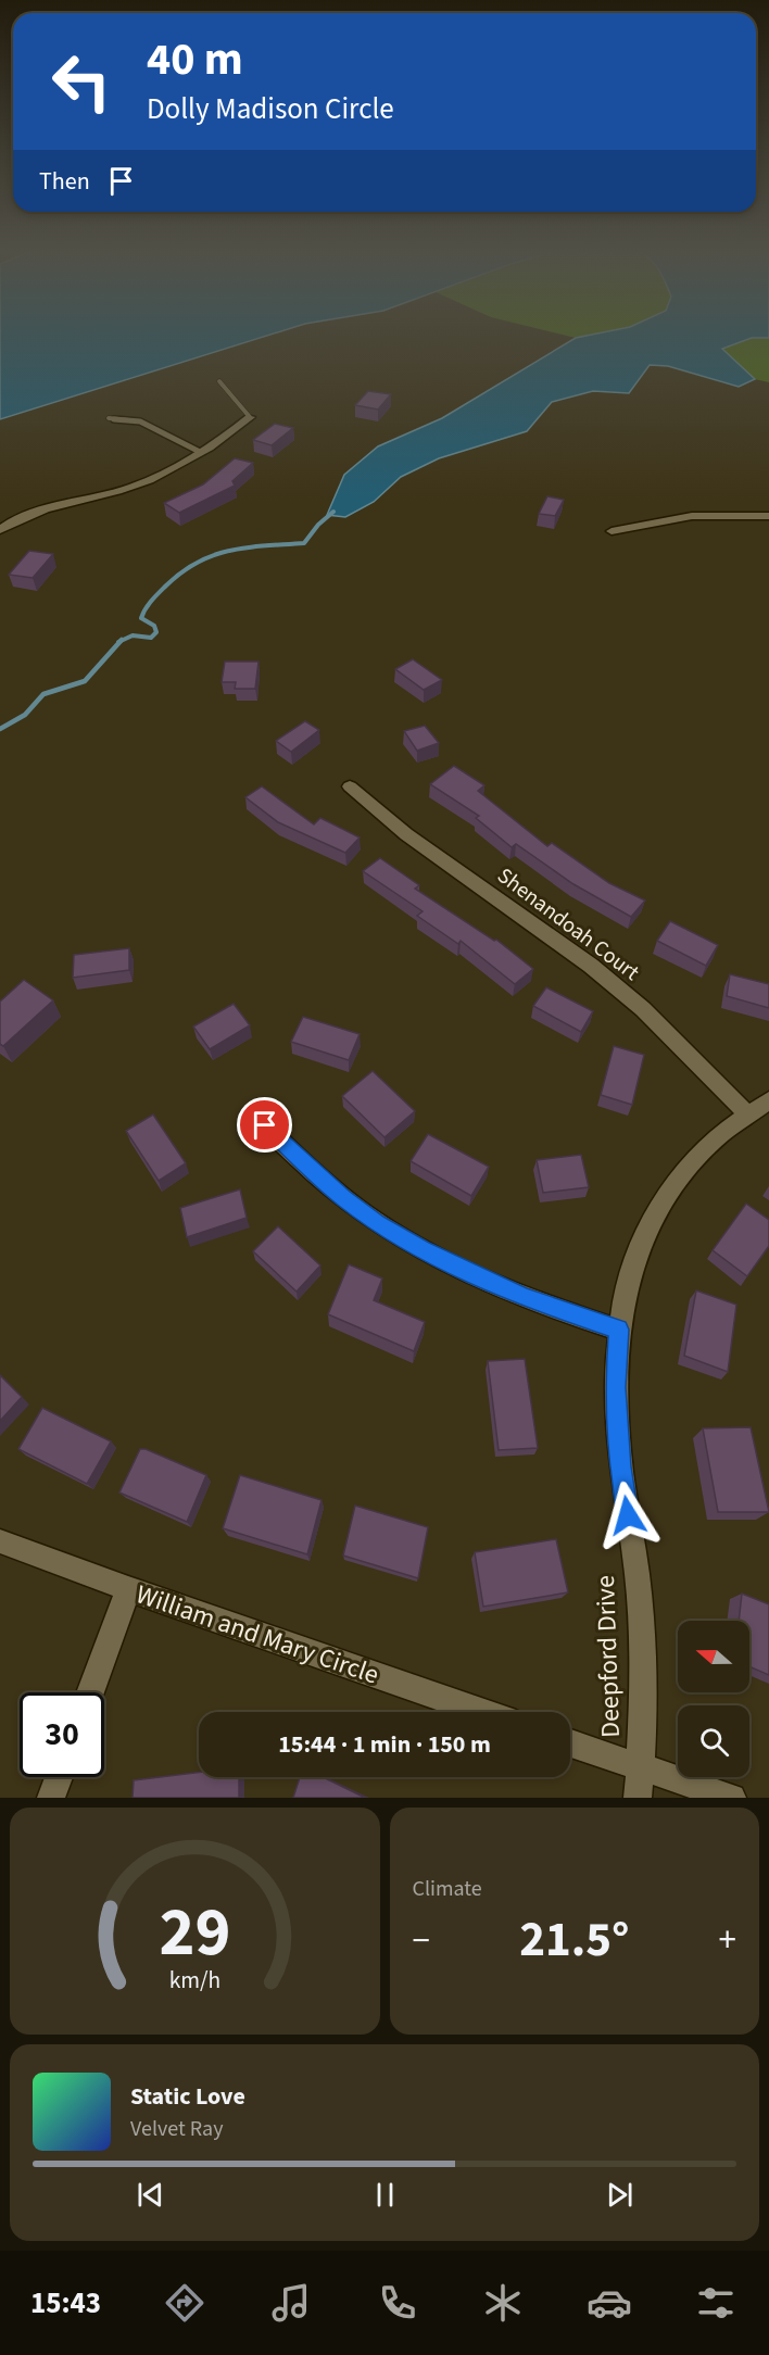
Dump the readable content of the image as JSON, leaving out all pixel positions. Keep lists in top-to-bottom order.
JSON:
{
  "streets": {
    "street": ["Shenandoah Court", "William and Mary Circle", "Deepford Drive"]
  },
  "crossings": [
    ["Shenandoah Court", "Deepford Drive"]
  ],
  "north": "left",
  "page": {
    "turn": ["40 m", "Dolly Madison Circle"],
    "then": "Then",
    "limit": "30",
    "trip": "15:44 · 1 min · 150 m",
    "tile": "Climate",
    "heat": ["−", "21.5°", "+"],
    "song": ["Static Love", "Velvet Ray"],
    "tabs": "15:43",
    "gauge": ["29", "km/h"]
  }
}
